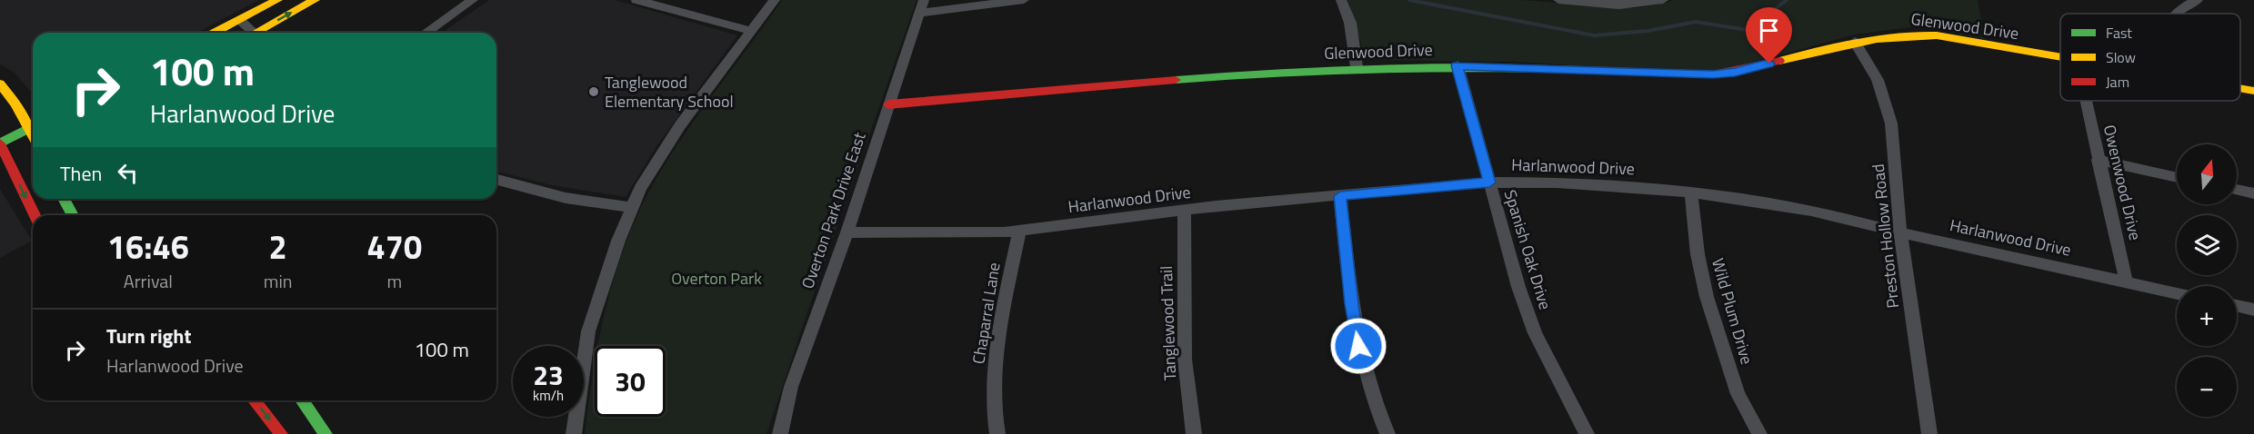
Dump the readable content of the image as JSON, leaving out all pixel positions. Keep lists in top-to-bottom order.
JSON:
{
  "streets": {
    "street": [
      "Glenwood Drive",
      "Harlanwood Drive",
      "Owenwood Drive",
      "Overton Park Drive East",
      "Preston Hollow Road",
      "Spanish Oak Drive",
      "Wild Plum Drive",
      "Chaparral Lane",
      "Tanglewood Trail"
    ]
  },
  "crossings": [
    ["Glenwood Drive", "Overton Park Drive East"],
    ["Glenwood Drive", "Preston Hollow Road"],
    ["Glenwood Drive", "Spanish Oak Drive"],
    ["Harlanwood Drive", "Owenwood Drive"],
    ["Harlanwood Drive", "Overton Park Drive East"],
    ["Harlanwood Drive", "Preston Hollow Road"],
    ["Harlanwood Drive", "Spanish Oak Drive"],
    ["Harlanwood Drive", "Wild Plum Drive"],
    ["Harlanwood Drive", "Chaparral Lane"],
    ["Harlanwood Drive", "Tanglewood Trail"]
  ],
  "parks": ["Overton Park"],
  "places": ["Tanglewood Elementary School"],
  "legend": ["Fast", "Slow", "Jam"],
  "north": "top",
  "page": {
    "turn": ["100 m", "Harlanwood Drive"],
    "map_buttons": ["+", "−"],
    "then": "Then",
    "eta": [
      "16:46",
      "Arrival",
      "2",
      "min",
      "470",
      "m"
    ],
    "list": [
      {
        "name": "Turn right",
        "note": "Harlanwood Drive",
        "value": "100 m"
      }
    ],
    "speed": "23 km/h",
    "limit": "30"
  }
}
